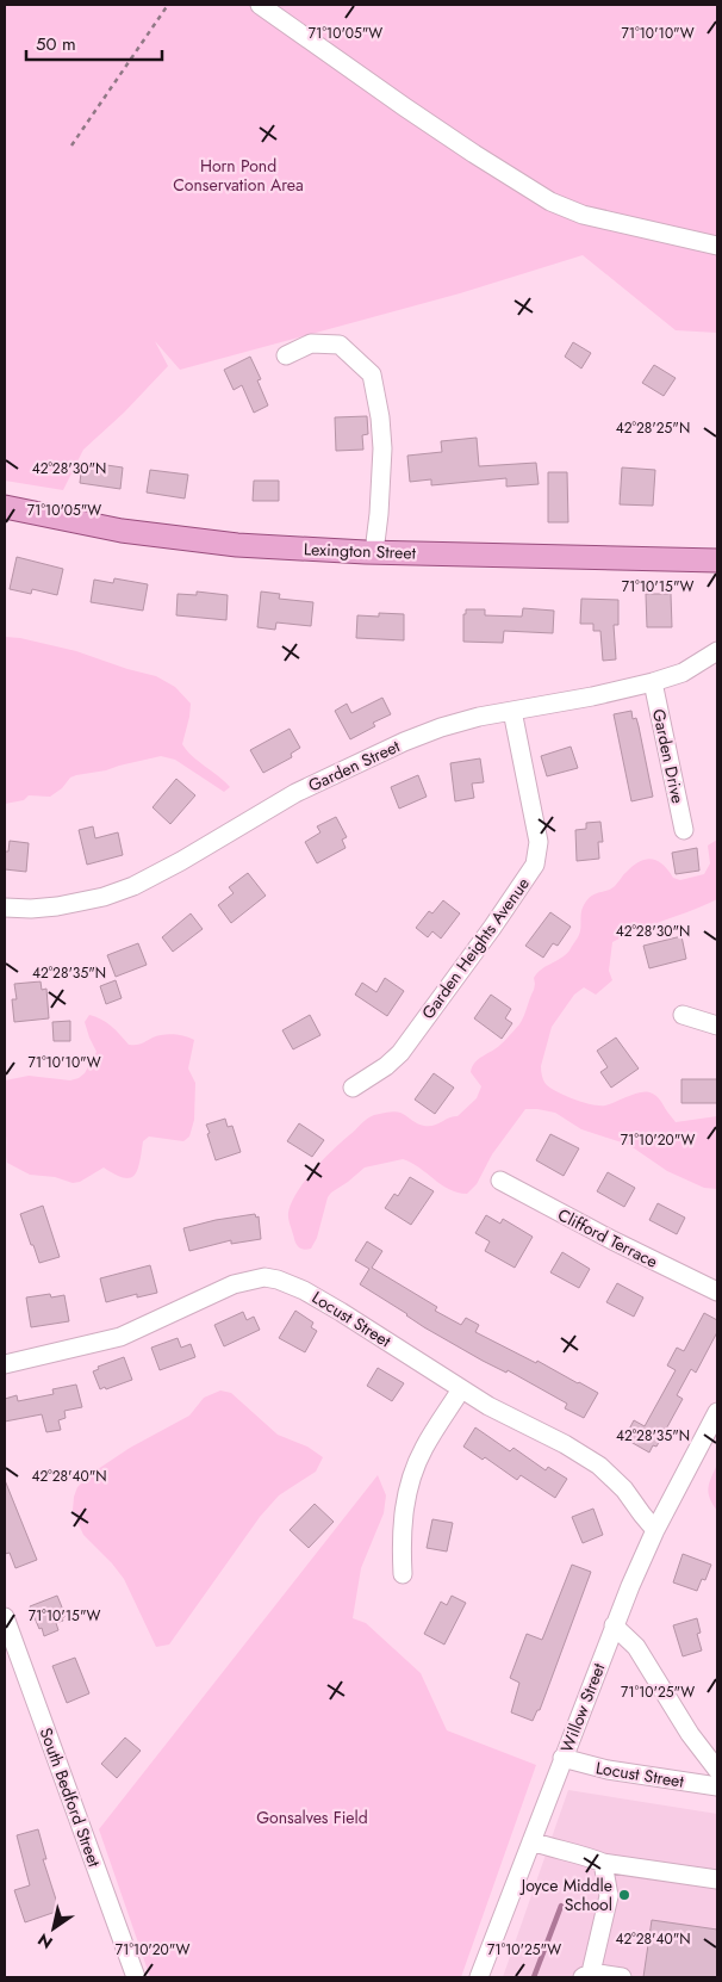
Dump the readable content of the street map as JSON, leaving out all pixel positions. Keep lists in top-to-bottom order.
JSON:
{
  "streets": {
    "main road": ["Lexington Street"],
    "street": [
      "Garden Drive",
      "Garden Street",
      "Garden Heights Avenue",
      "Clifford Terrace",
      "Locust Street",
      "Willow Street",
      "South Bedford Street"
    ]
  },
  "crossings": [
    ["Garden Drive", "Garden Street"],
    ["Garden Street", "Garden Heights Avenue"],
    ["Locust Street", "Willow Street"]
  ],
  "parks": ["Horn Pond Conservation Area", "Gonsalves Field"],
  "places": ["Joyce Middle School"],
  "scale_bar": "50 m",
  "north": "bottom left",
  "coordinates": [
    "71°10'05\"W",
    "71°10'10\"W",
    "42°28'25\"N",
    "42°28'30\"N",
    "71°10'15\"W",
    "42°28'35\"N",
    "71°10'20\"W",
    "42°28'40\"N",
    "71°10'25\"W"
  ]
}
